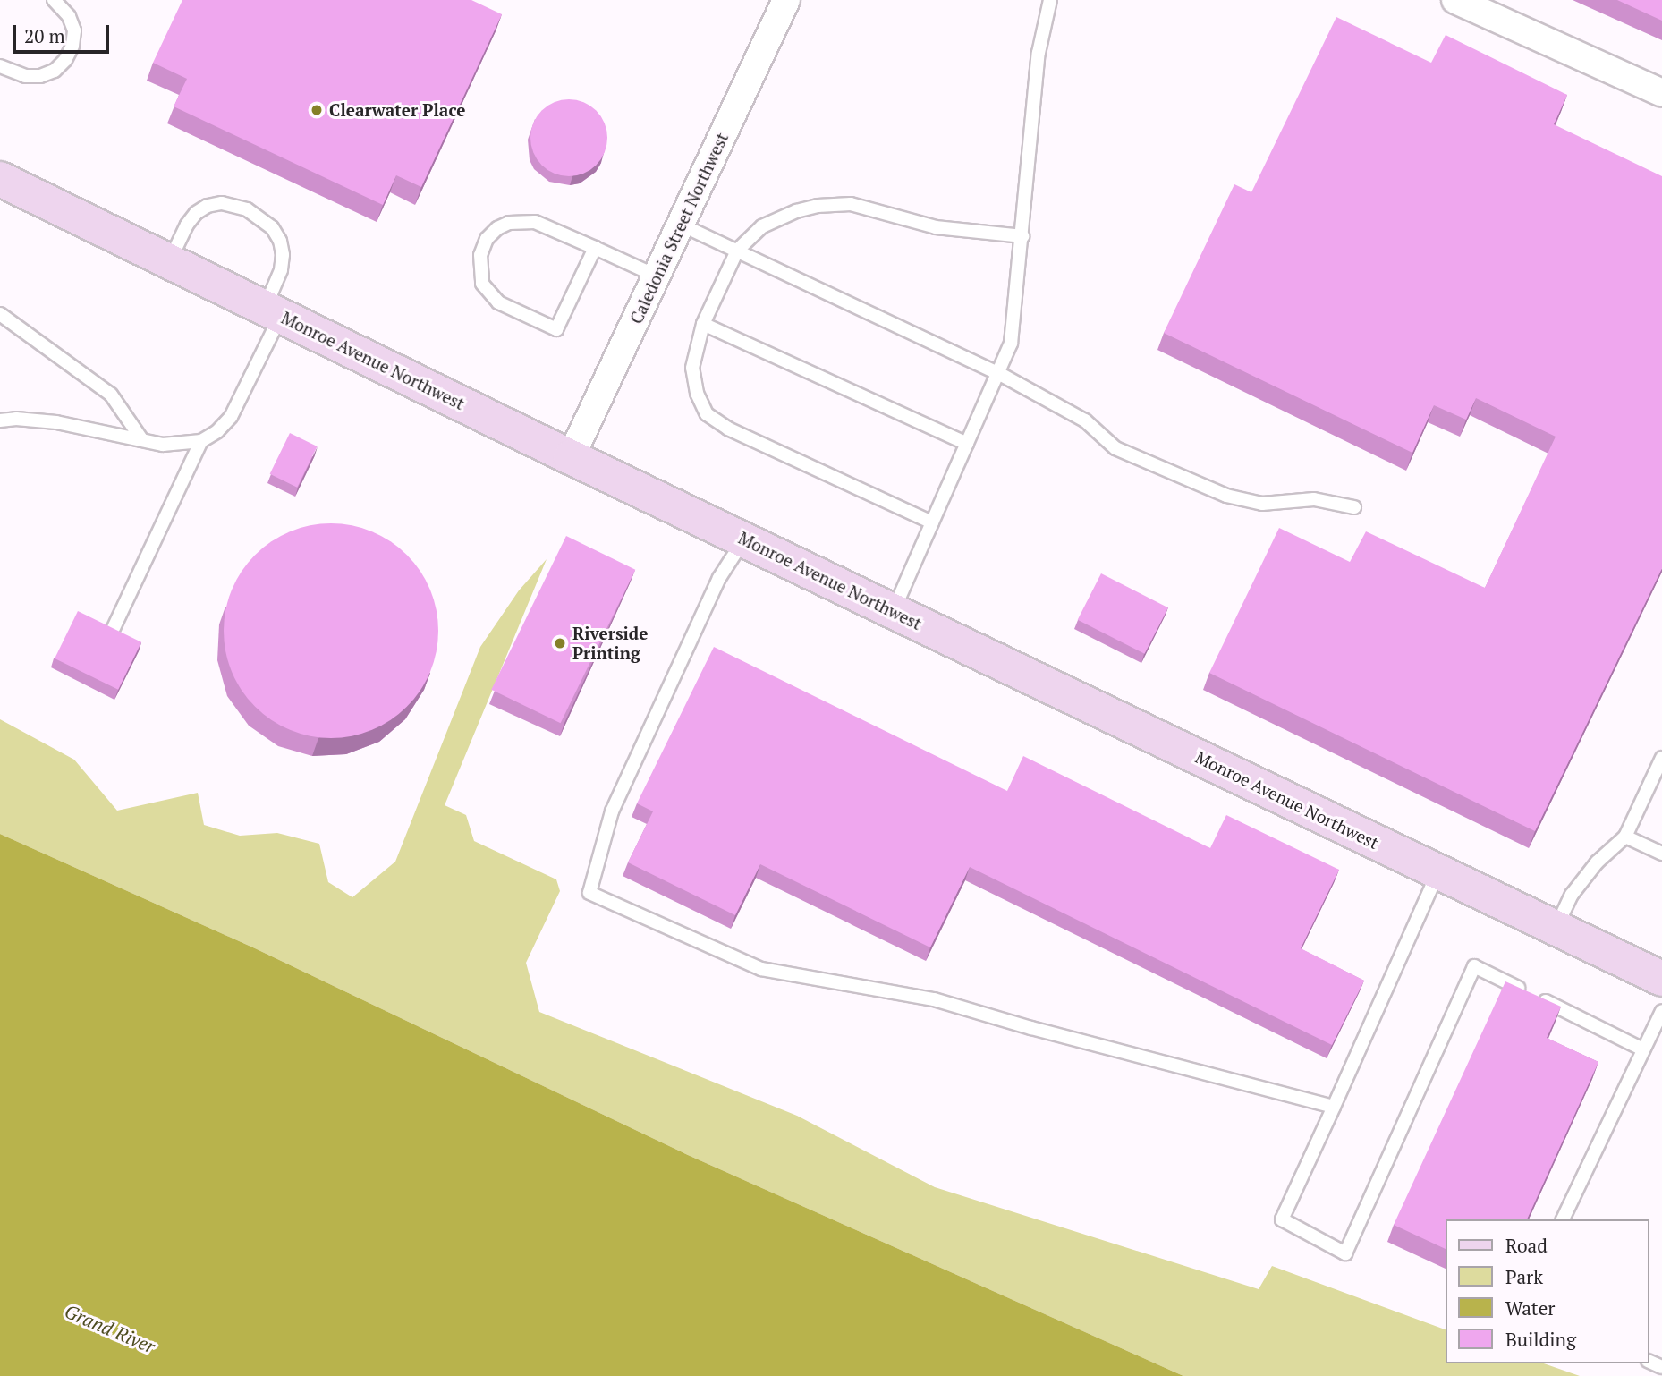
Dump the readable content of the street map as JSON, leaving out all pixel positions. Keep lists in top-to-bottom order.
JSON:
{
  "streets": {
    "main road": ["Monroe Avenue Northwest"],
    "street": ["Caledonia Street Northwest"]
  },
  "crossings": [
    ["Caledonia Street Northwest", "Monroe Avenue Northwest"]
  ],
  "water": ["Grand River"],
  "places": ["Clearwater Place", "Riverside Printing"],
  "legend": [
    "Road",
    "Park",
    "Water",
    "Building"
  ],
  "scale_bar": "20 m"
}
